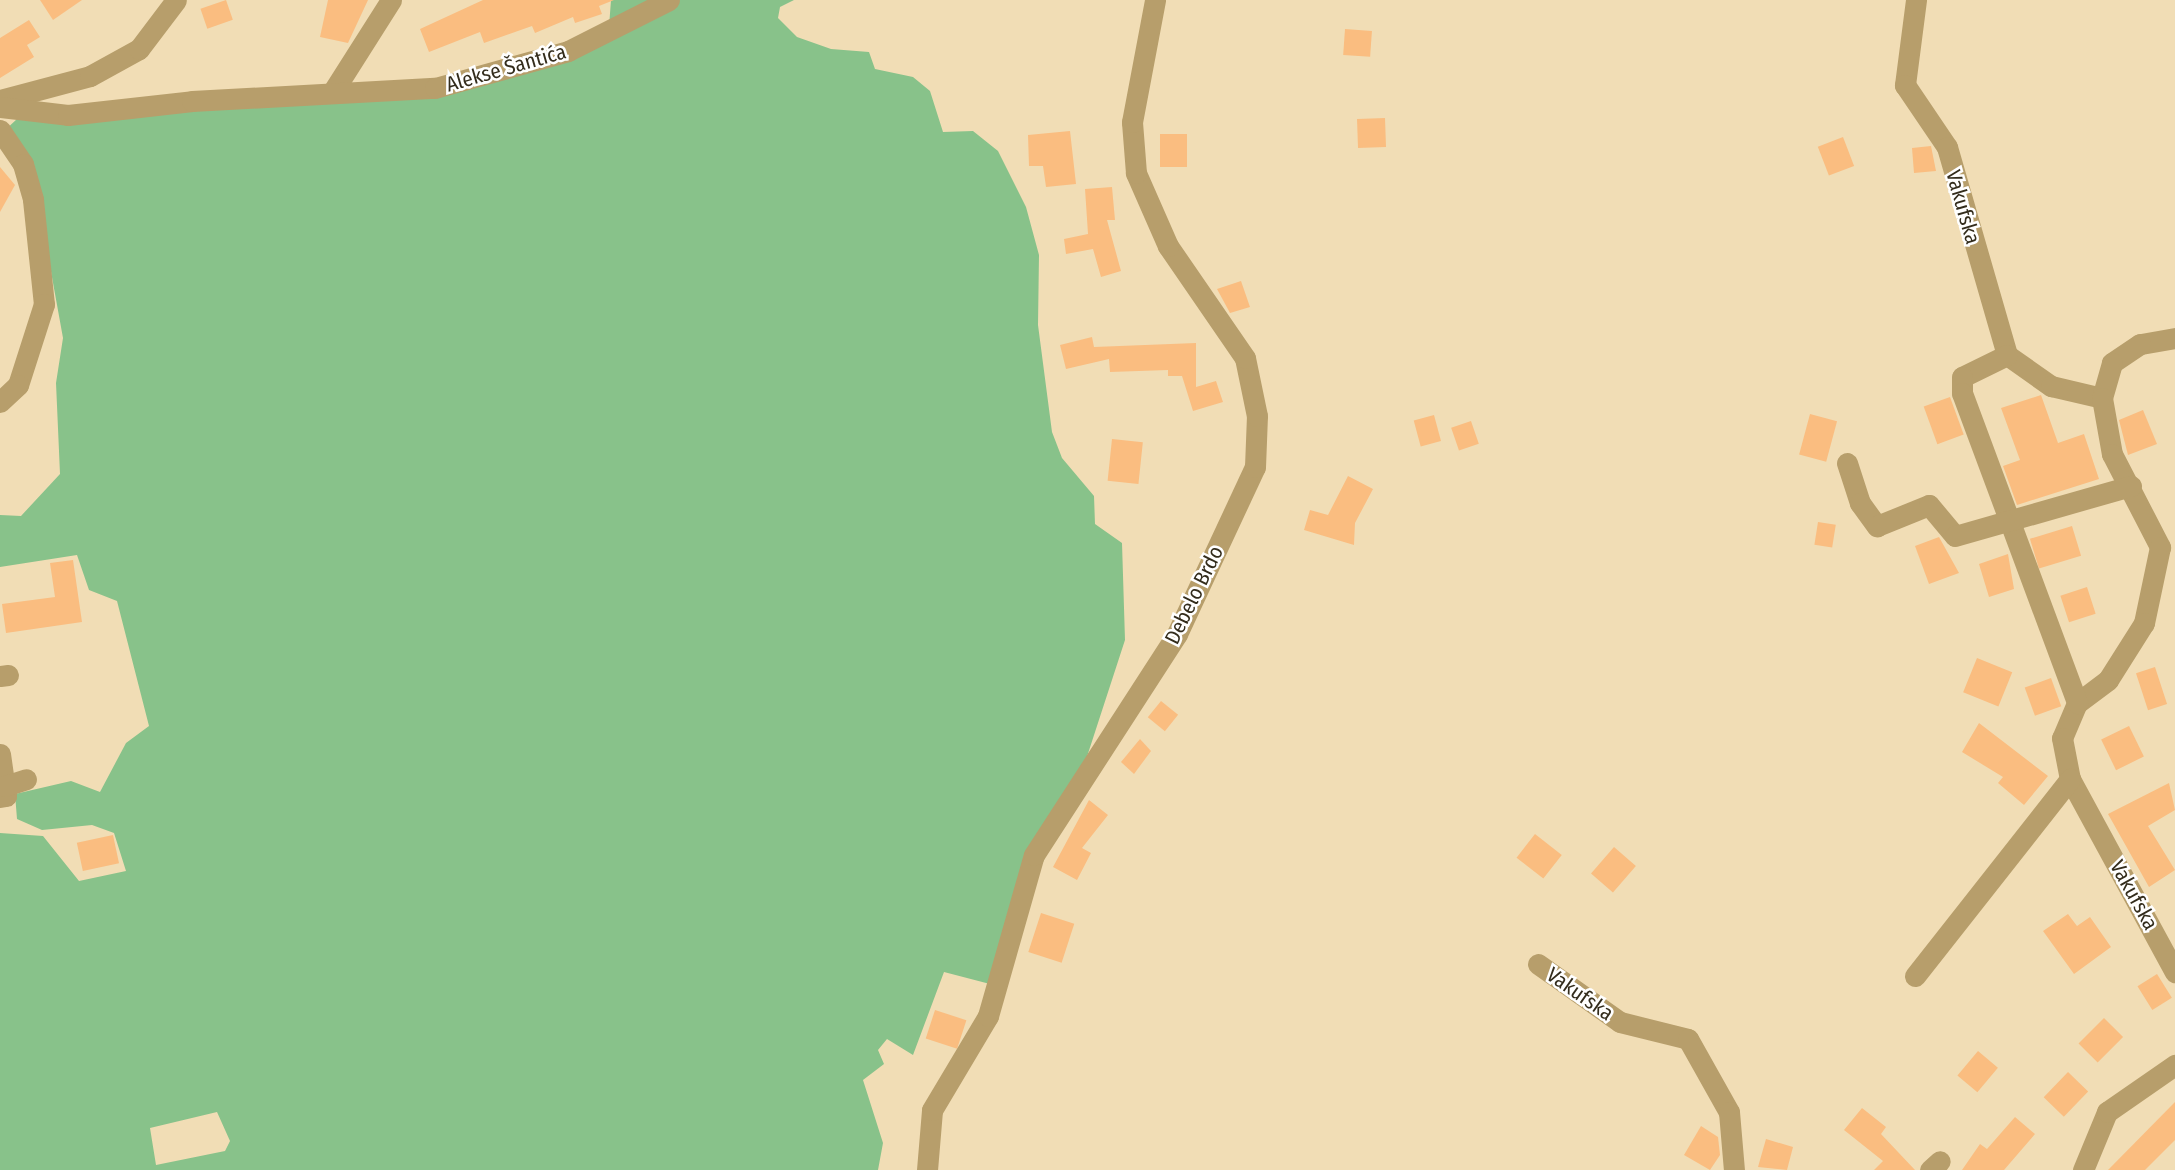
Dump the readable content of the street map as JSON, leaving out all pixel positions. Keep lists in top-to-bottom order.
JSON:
{
  "streets": {
    "street": ["Alekse Šantića", "Vakufska", "Debelo Brdo"]
  }
}
